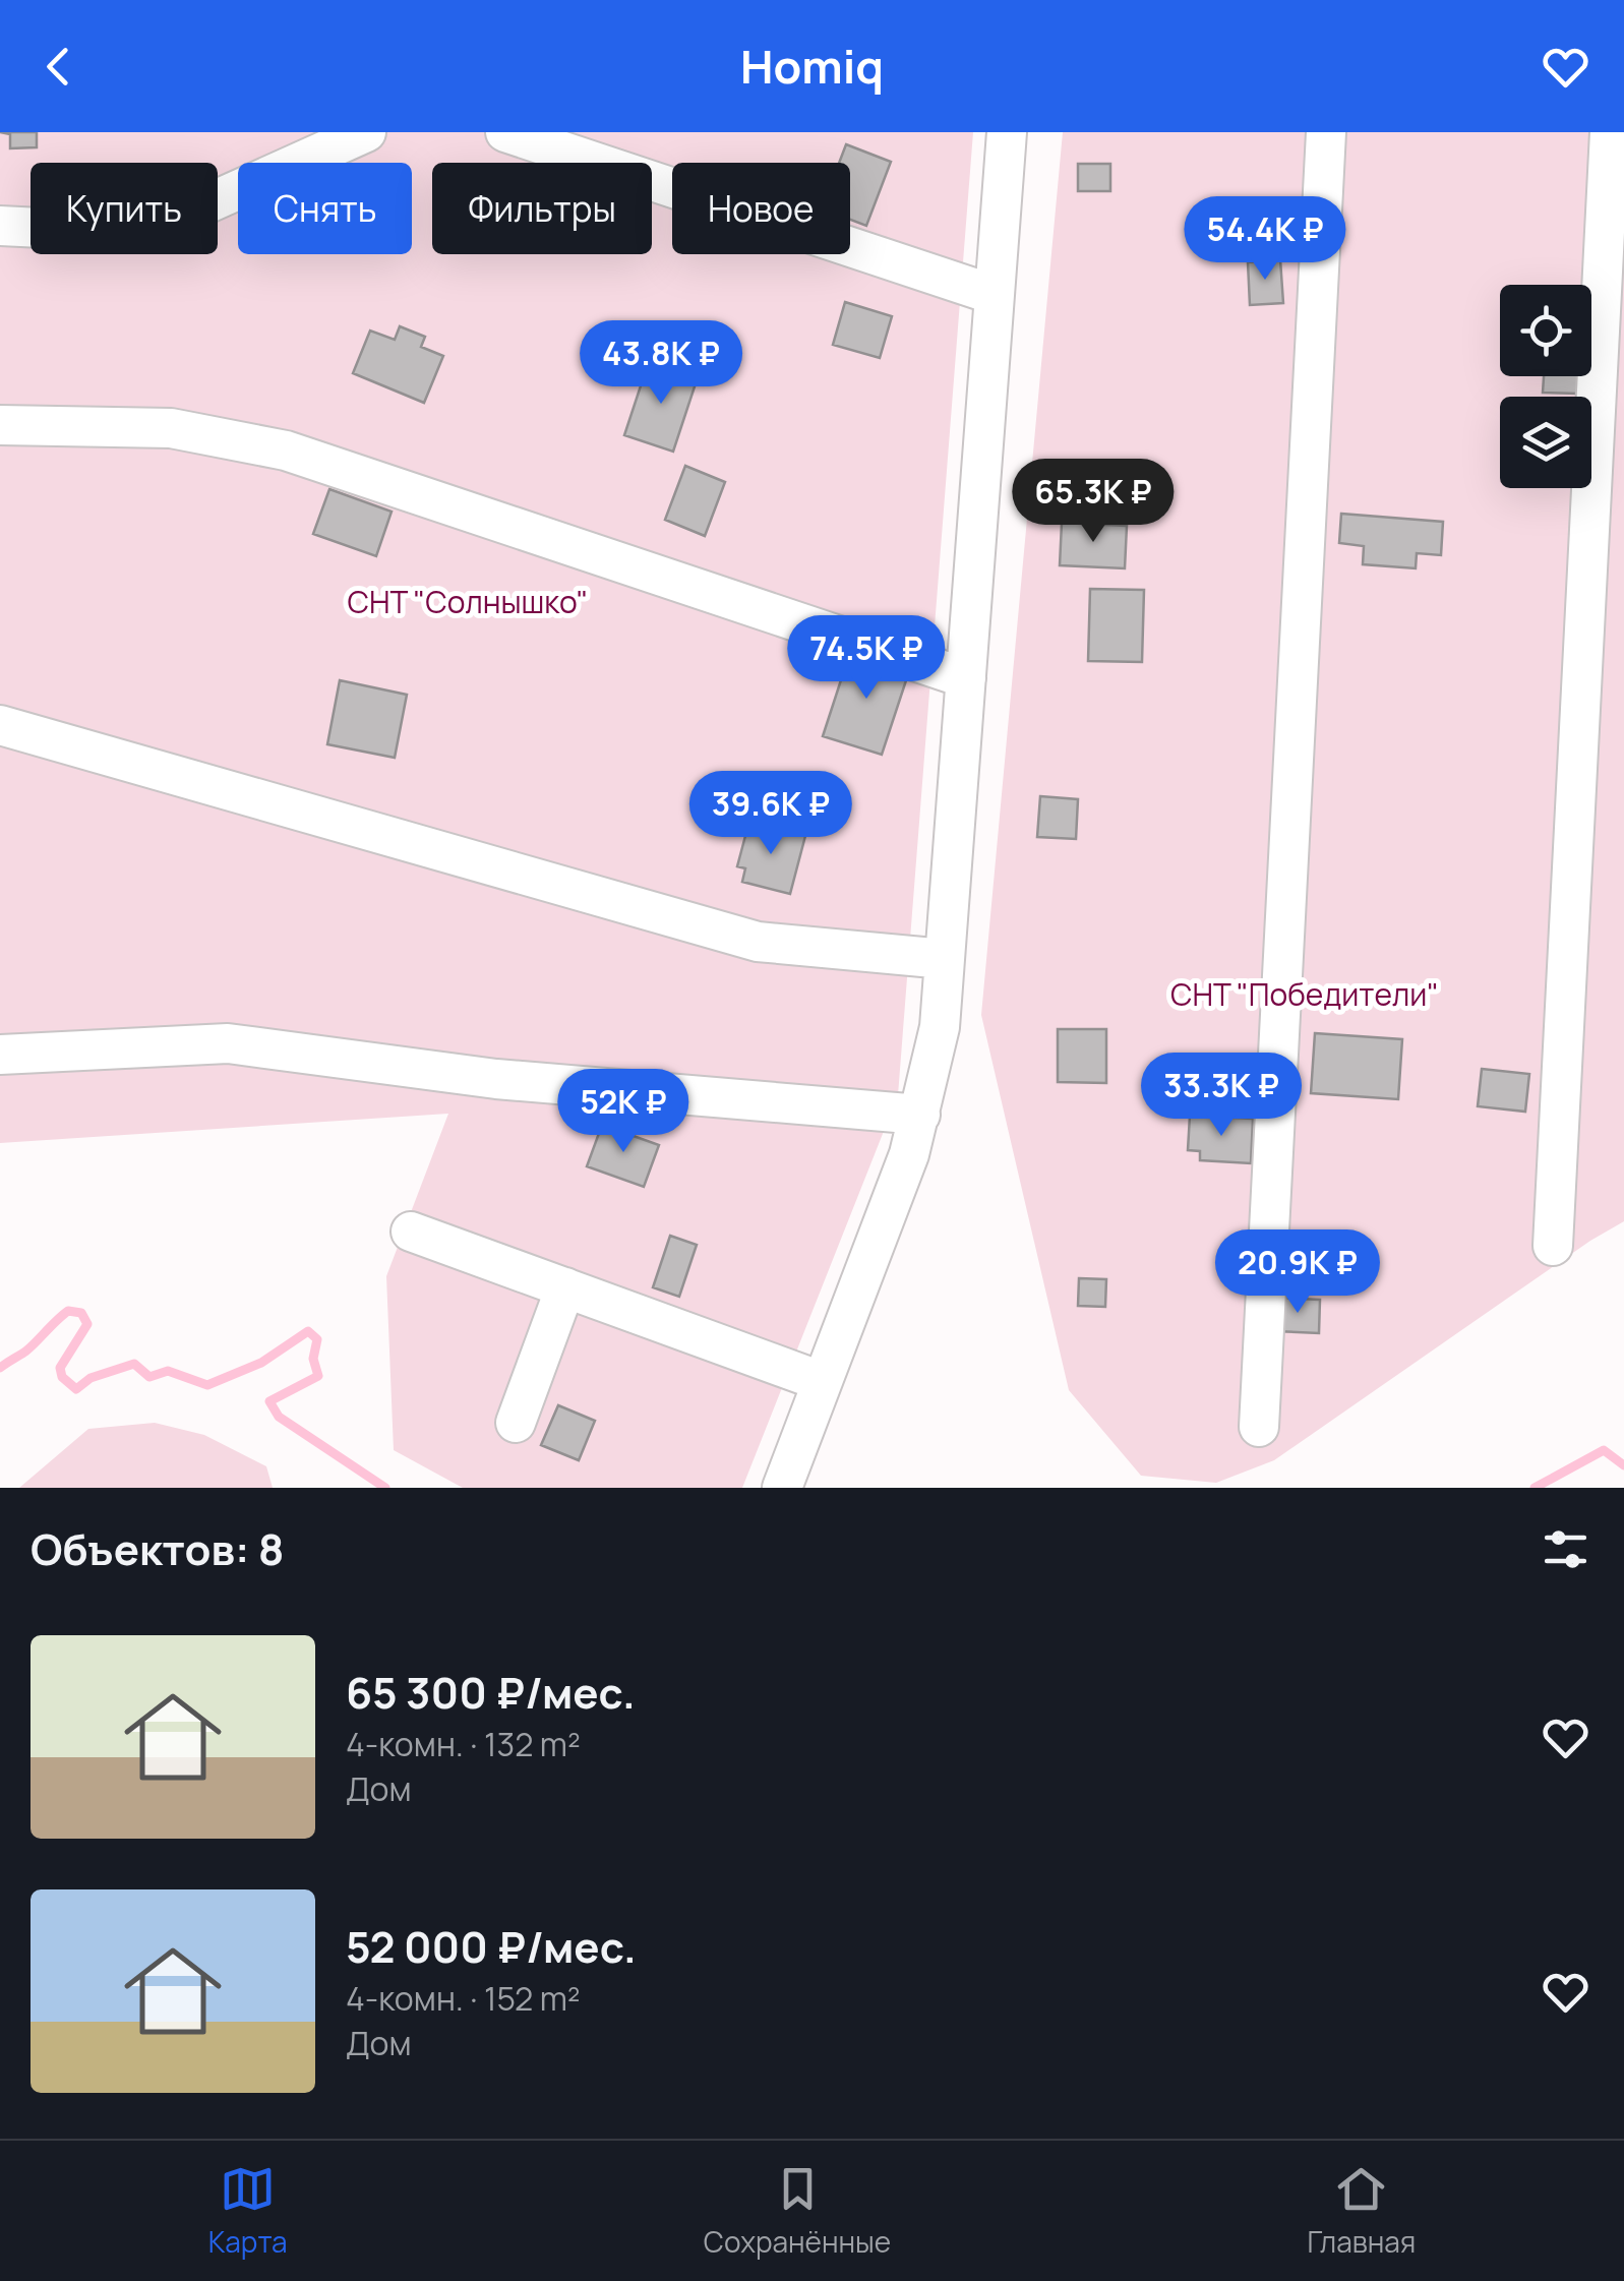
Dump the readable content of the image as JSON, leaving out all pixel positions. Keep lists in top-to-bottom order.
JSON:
{
  "parks": ["СНТ \"Солнышко\"", "СНТ \"Победители\""],
  "page": {
    "header": "Homiq",
    "chip": [
      "Купить",
      "Снять",
      "Фильтры",
      "Новое"
    ],
    "price": [
      "54.4K ₽",
      "43.8K ₽",
      "65.3K ₽",
      "74.5K ₽",
      "39.6K ₽",
      "33.3K ₽",
      "52K ₽",
      "20.9K ₽"
    ],
    "heading": "Объектов: 8",
    "list": [
      {
        "name": "65 300 ₽/мес.",
        "note": "4-комн. · 132 m² · Дом"
      },
      {
        "name": "52 000 ₽/мес.",
        "note": "4-комн. · 152 m² · Дом"
      }
    ],
    "tabs": ["Карта", "Сохранённые", "Главная"]
  }
}
